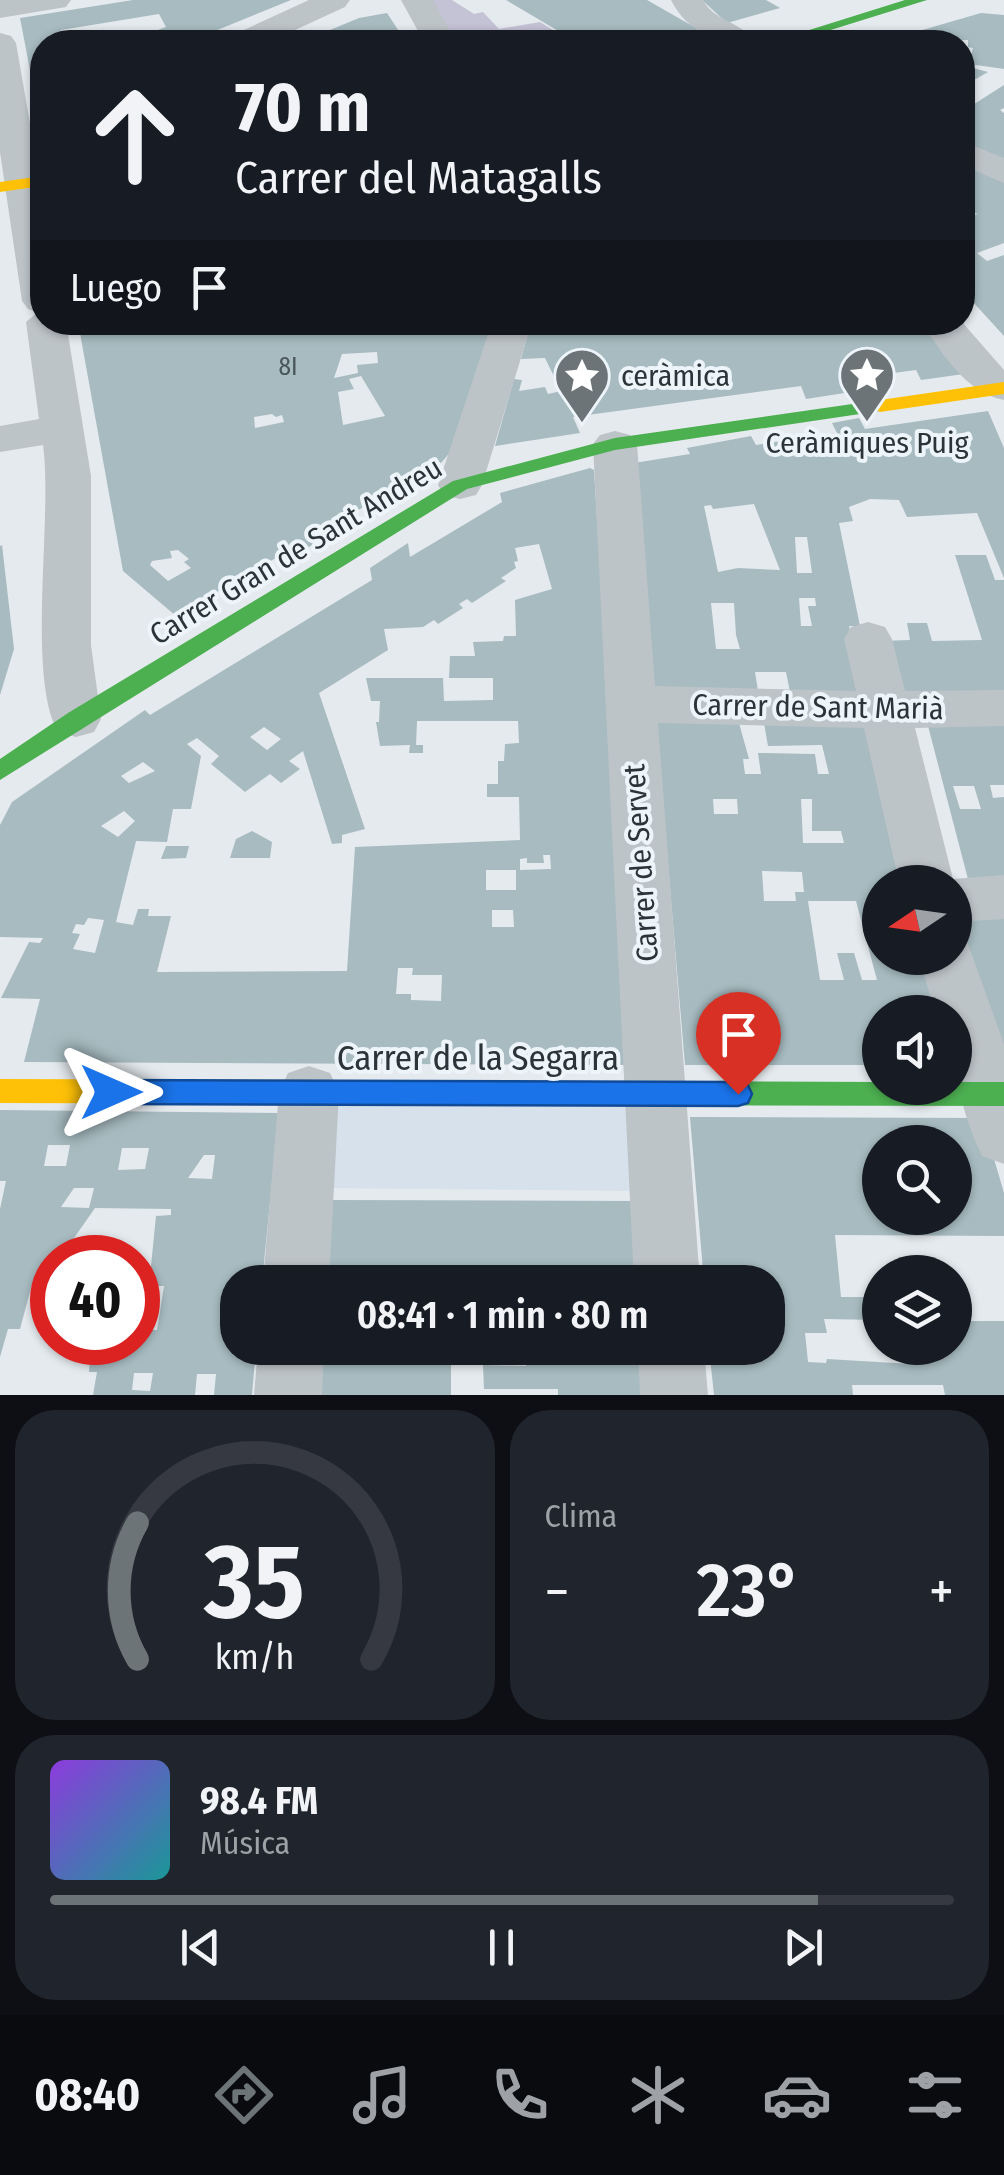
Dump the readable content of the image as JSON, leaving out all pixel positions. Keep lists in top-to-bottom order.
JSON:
{
  "streets": {
    "street": [
      "Carrer Gran de Sant Andreu",
      "Carrer de Sant Marià",
      "Carrer de Servet",
      "Carrer de la Segarra"
    ]
  },
  "crossings": [
    ["Carrer Gran de Sant Andreu", "Carrer de Servet"],
    ["Carrer de Sant Marià", "Carrer de Servet"],
    ["Carrer de Servet", "Carrer de la Segarra"]
  ],
  "places": {
    "place": ["Ceràmiques Puig", "ceràmica"]
  },
  "house_numbers": ["8I"],
  "north": "left",
  "page": {
    "turn": ["70 m", "Carrer del Matagalls"],
    "then": "Luego",
    "limit": "40",
    "trip": "08:41 · 1 min · 80 m",
    "tile": "Clima",
    "heat": ["−", "23°", "+"],
    "song": ["98.4 FM", "Música"],
    "tabs": "08:40",
    "gauge": ["35", "km/h"]
  }
}
